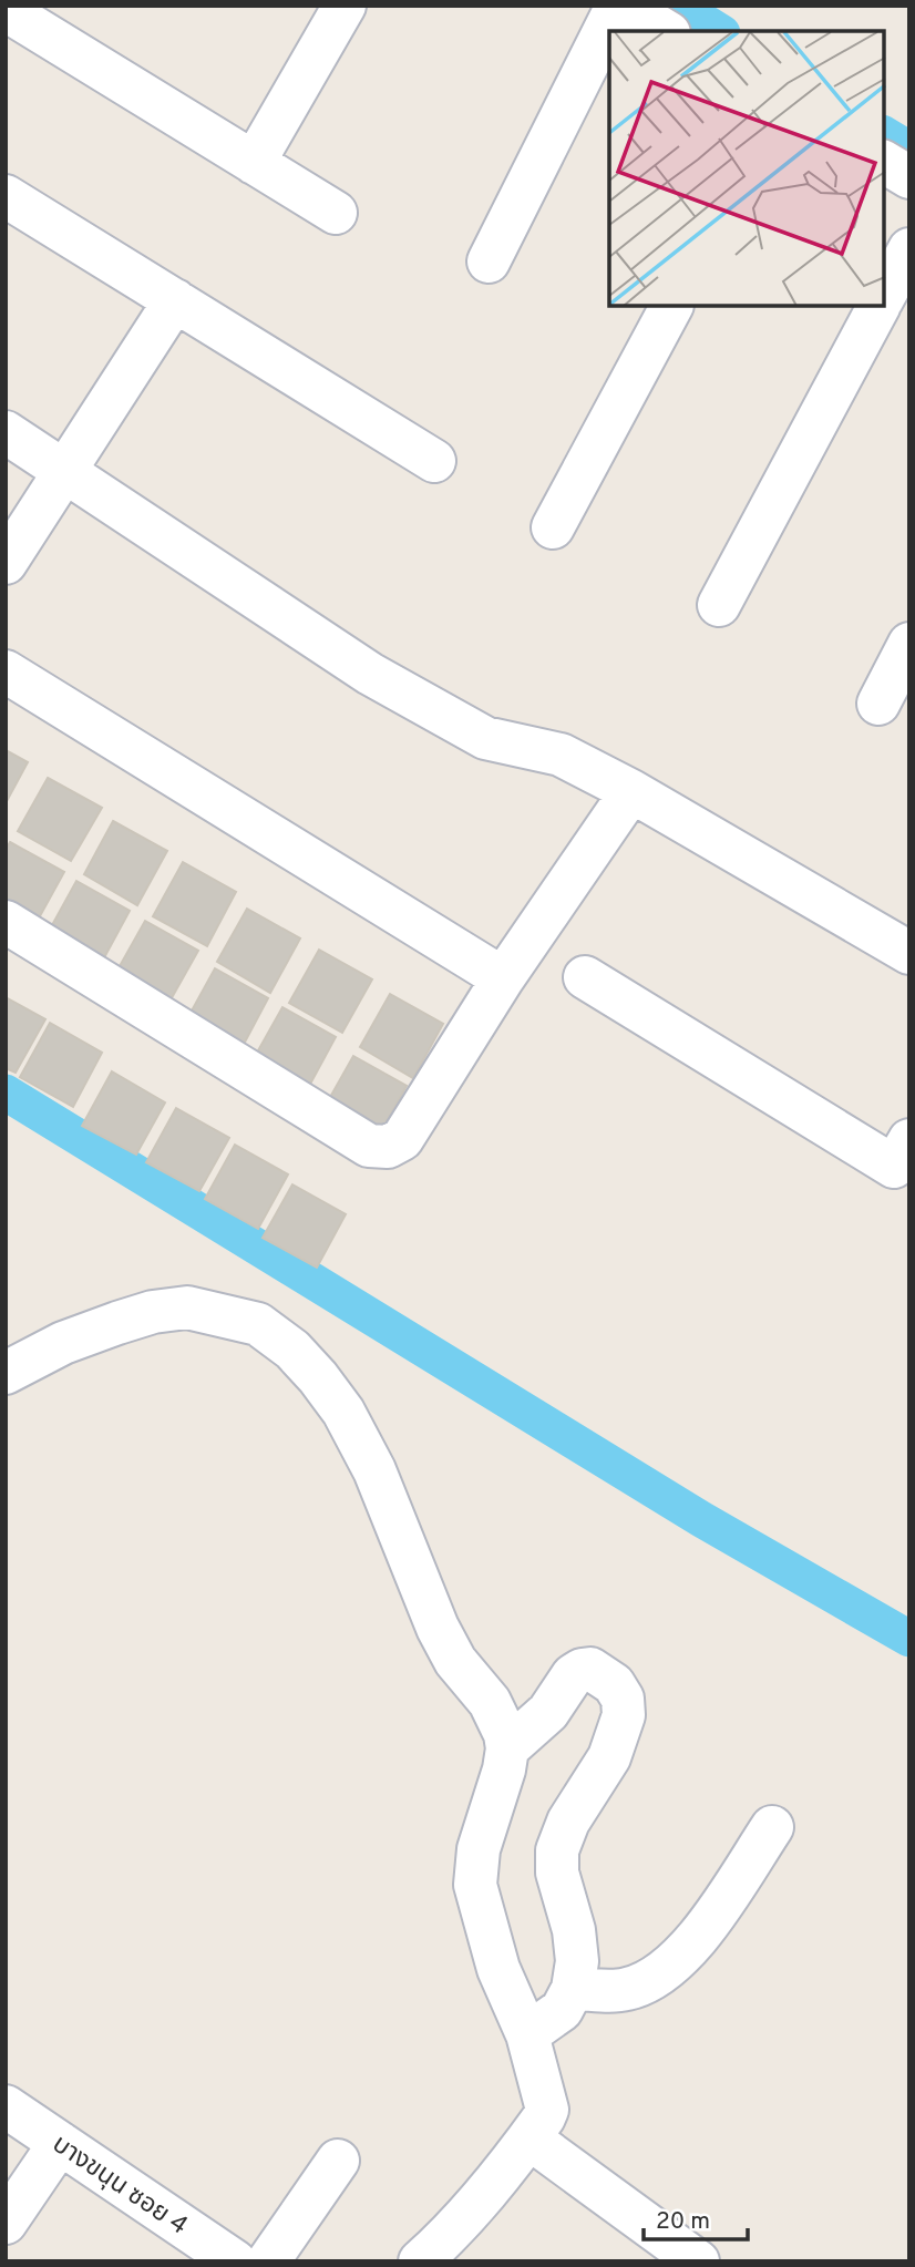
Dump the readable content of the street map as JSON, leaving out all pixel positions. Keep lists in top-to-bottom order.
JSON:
{
  "streets": {
    "street": ["บางขนุน ซอย 4"]
  },
  "scale_bar": "20 m"
}
